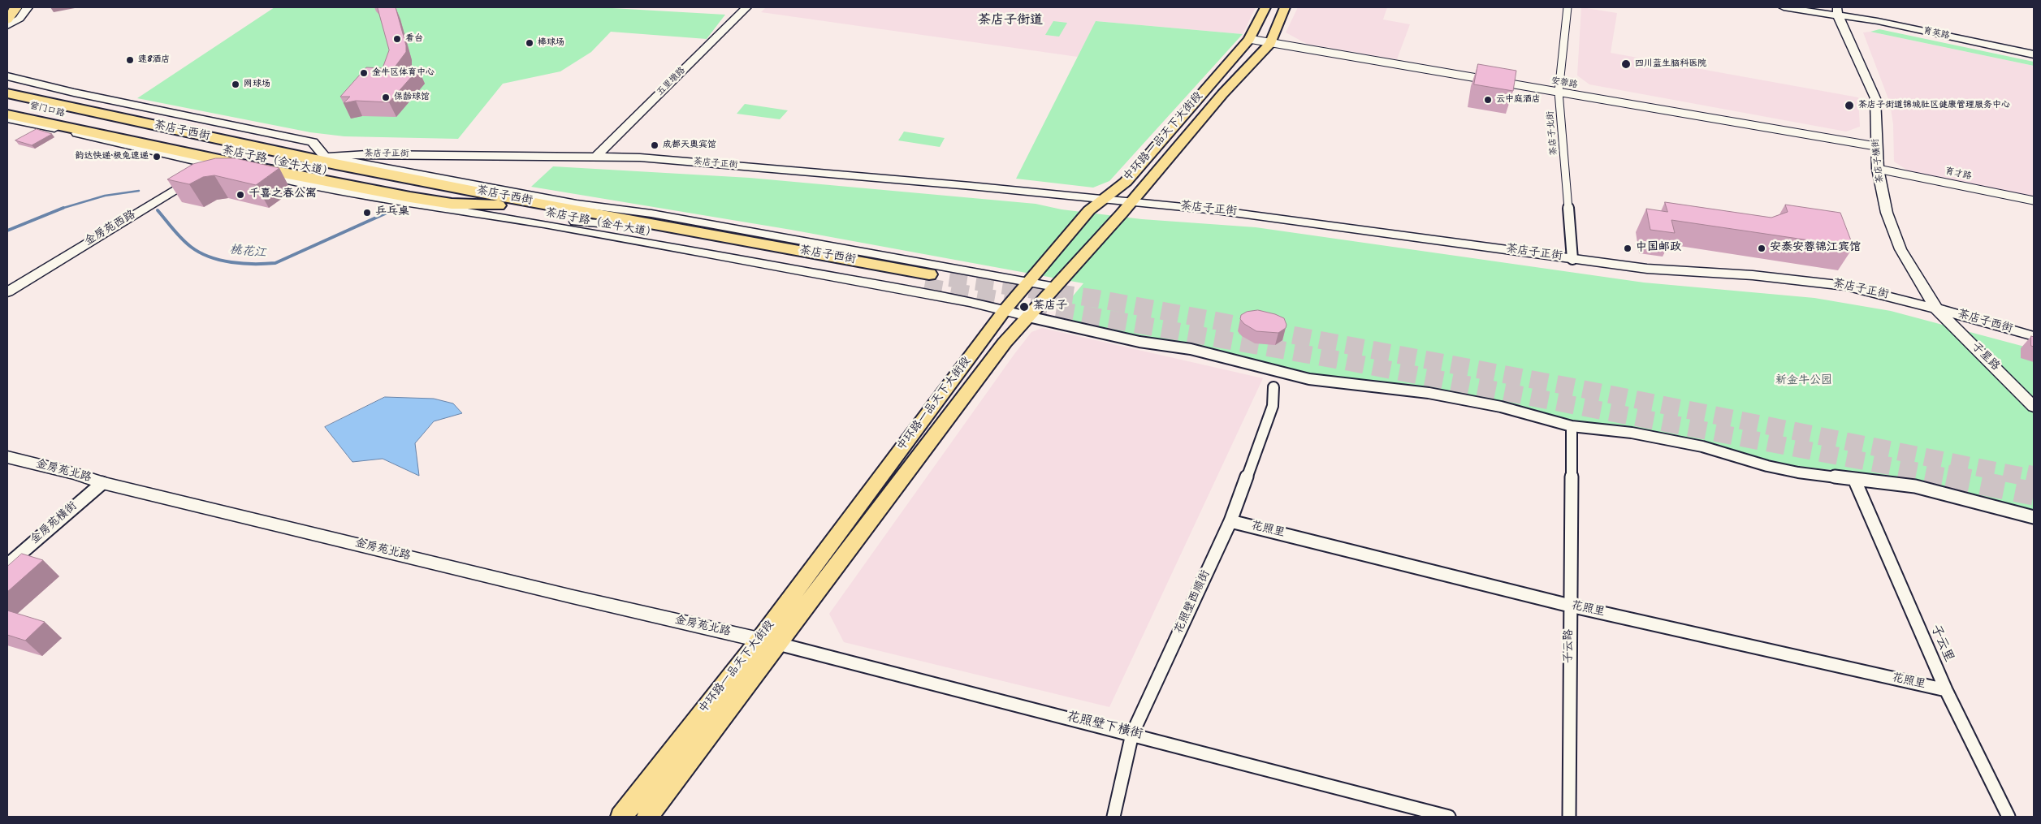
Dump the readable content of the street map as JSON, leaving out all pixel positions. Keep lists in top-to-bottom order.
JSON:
{
  "streets": {
    "highway": ["营门口路", "茶店子西街", "茶店子路（金牛大道）"],
    "main road": [
      "育英路",
      "五里墩路",
      "中环路一品天下大街段",
      "茶店子正街",
      "茶店子横街",
      "金房苑西路",
      "子星路",
      "金房苑北路"
    ],
    "street": [
      "安蓉路",
      "茶店子北街",
      "育才路",
      "金房苑横街",
      "花照里",
      "花照壁西顺街",
      "子云里",
      "子云路",
      "花照壁下横街"
    ]
  },
  "crossings": [
    ["育英路", "茶店子横街"],
    ["五里墩路", "茶店子正街"],
    ["安蓉路", "茶店子北街"],
    ["安蓉路", "中环路一品天下大街段"],
    ["安蓉路", "茶店子横街"],
    ["营门口路", "茶店子西街"],
    ["营门口路", "茶店子路（金牛大道）"],
    ["茶店子西街", "茶店子正街"],
    ["茶店子西街", "茶店子横街"],
    ["茶店子西街", "茶店子路（金牛大道）"],
    ["茶店子西街", "子星路"],
    ["茶店子北街", "茶店子正街"],
    ["中环路一品天下大街段", "茶店子正街"],
    ["中环路一品天下大街段", "金房苑北路"],
    ["中环路一品天下大街段", "花照壁下横街"],
    ["茶店子正街", "茶店子横街"],
    ["茶店子正街", "子星路"],
    ["茶店子横街", "育才路"],
    ["茶店子横街", "子星路"],
    ["金房苑北路", "金房苑横街"],
    ["金房苑北路", "花照壁下横街"],
    ["花照里", "花照壁西顺街"],
    ["花照里", "子云里"],
    ["花照里", "子云路"],
    ["花照壁西顺街", "花照壁下横街"]
  ],
  "districts": ["茶店子街道"],
  "water": ["桃花江"],
  "parks": ["新金牛公园"],
  "places": [
    "看台",
    "棒球场",
    "速8酒店",
    "四川蓝生脑科医院",
    "金牛区体育中心",
    "网球场",
    "保龄球馆",
    "云中庭酒店",
    "茶店子街道锦城社区健康管理服务中心",
    "成都天奥宾馆",
    "韵达快递·极兔速递",
    "千喜之春公寓",
    "乒乓桌",
    "中国邮政",
    "安泰安蓉锦江宾馆",
    "茶店子"
  ]
}
